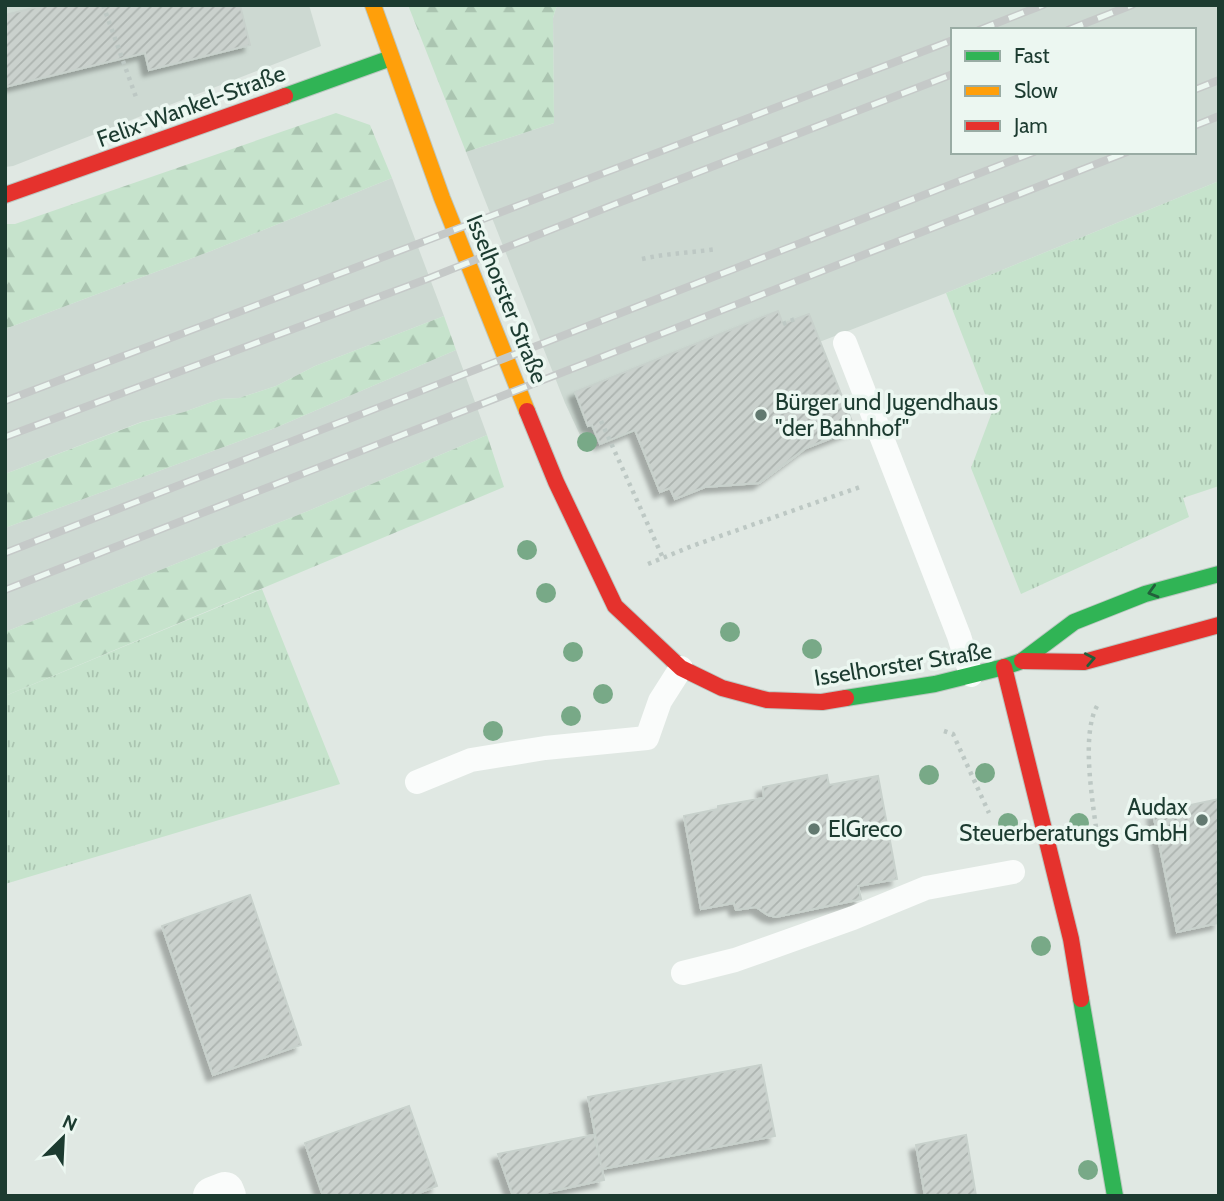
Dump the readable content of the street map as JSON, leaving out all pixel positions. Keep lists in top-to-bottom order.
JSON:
{
  "streets": {
    "street": ["Felix-Wankel-Straße", "Isselhorster Straße"]
  },
  "crossings": [
    ["Felix-Wankel-Straße", "Isselhorster Straße"]
  ],
  "places": ["Bürger und Jugendhaus \"der Bahnhof\"", "Audax Steuerberatungs GmbH", "ElGreco"],
  "legend": ["Fast", "Slow", "Jam"],
  "north": "top right"
}
